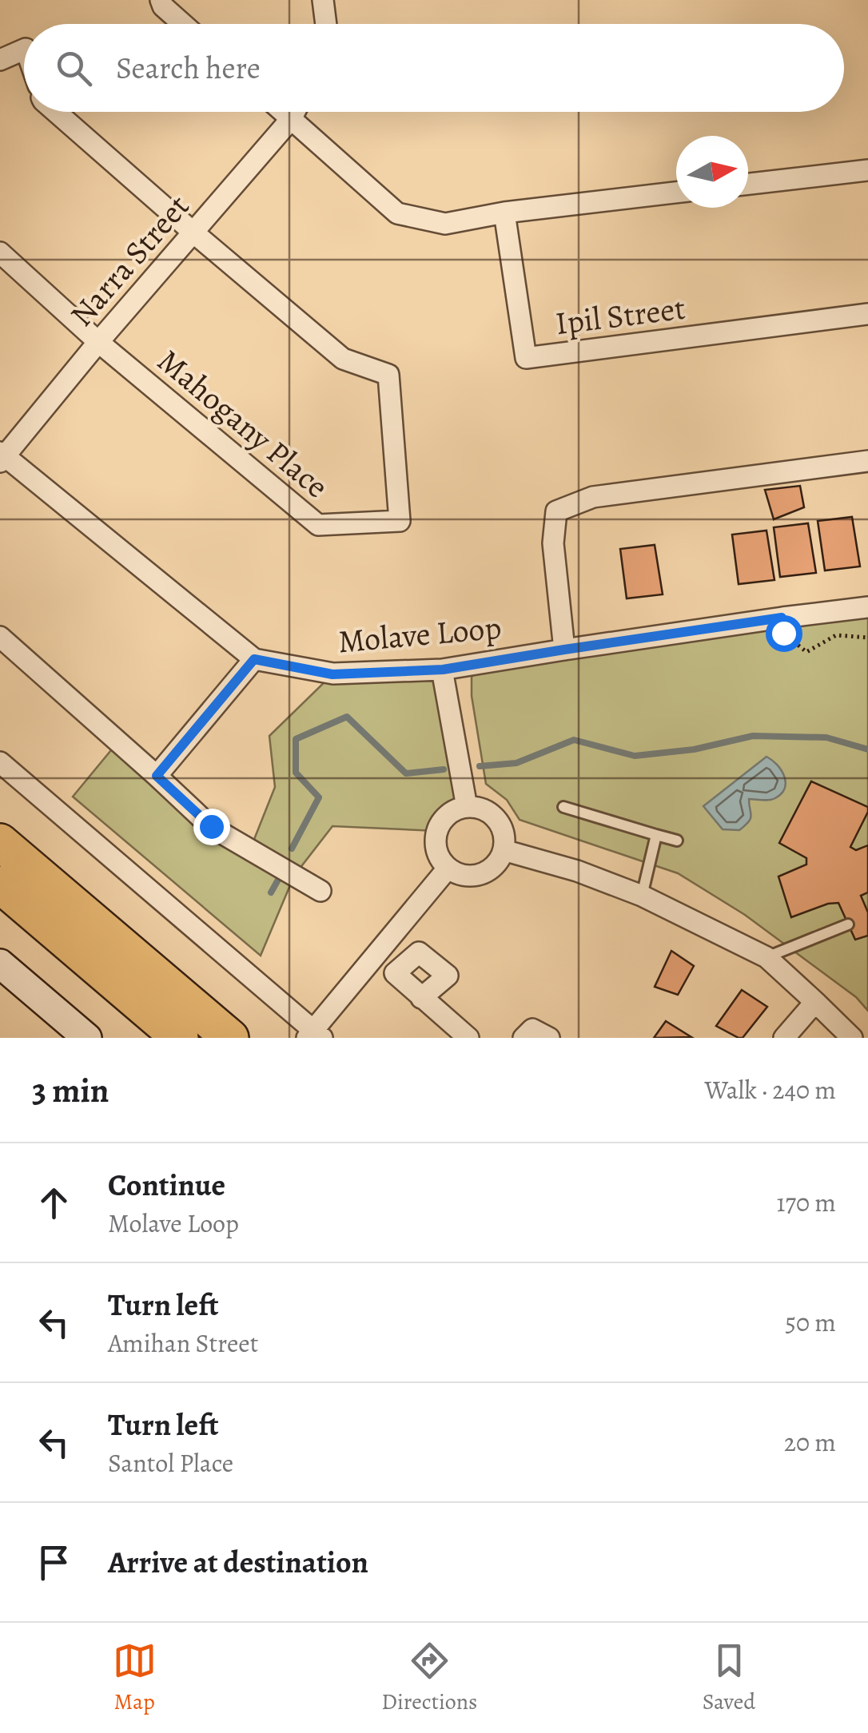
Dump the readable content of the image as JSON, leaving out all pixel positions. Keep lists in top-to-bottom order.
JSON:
{
  "streets": {
    "street": [
      "Narra Street",
      "Ipil Street",
      "Mahogany Place",
      "Molave Loop"
    ]
  },
  "crossings": [
    ["Narra Street", "Mahogany Place"],
    ["Narra Street", "Molave Loop"]
  ],
  "north": "right",
  "page": {
    "search": "Search here",
    "heading": ["3 min", "Walk · 240 m"],
    "list": [
      ["Continue", "Molave Loop", "170 m"],
      ["Turn left", "Amihan Street", "50 m"],
      ["Turn left", "Santol Place", "20 m"],
      "Arrive at destination"
    ],
    "nav": ["Map", "Directions", "Saved"]
  }
}
